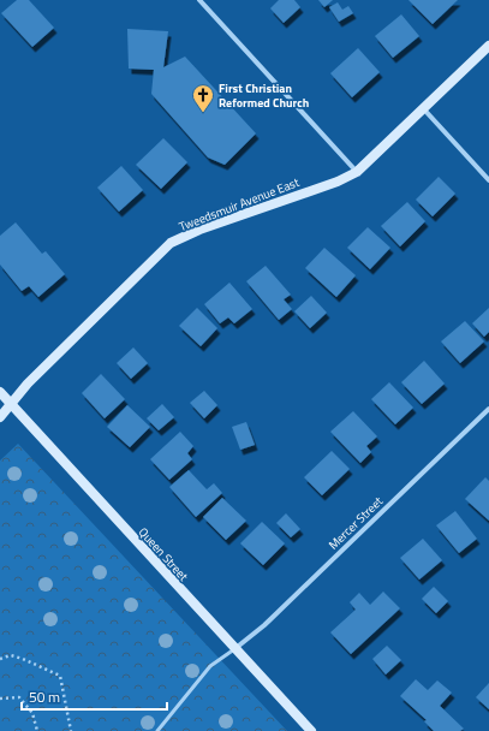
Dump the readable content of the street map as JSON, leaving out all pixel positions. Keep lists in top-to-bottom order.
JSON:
{
  "streets": {
    "street": ["Tweedsmuir Avenue East", "Mercer Street", "Queen Street"]
  },
  "crossings": [
    ["Tweedsmuir Avenue East", "Queen Street"],
    ["Mercer Street", "Queen Street"]
  ],
  "places": {
    "church": ["First Christian Reformed Church"]
  },
  "scale_bar": "50 m"
}
